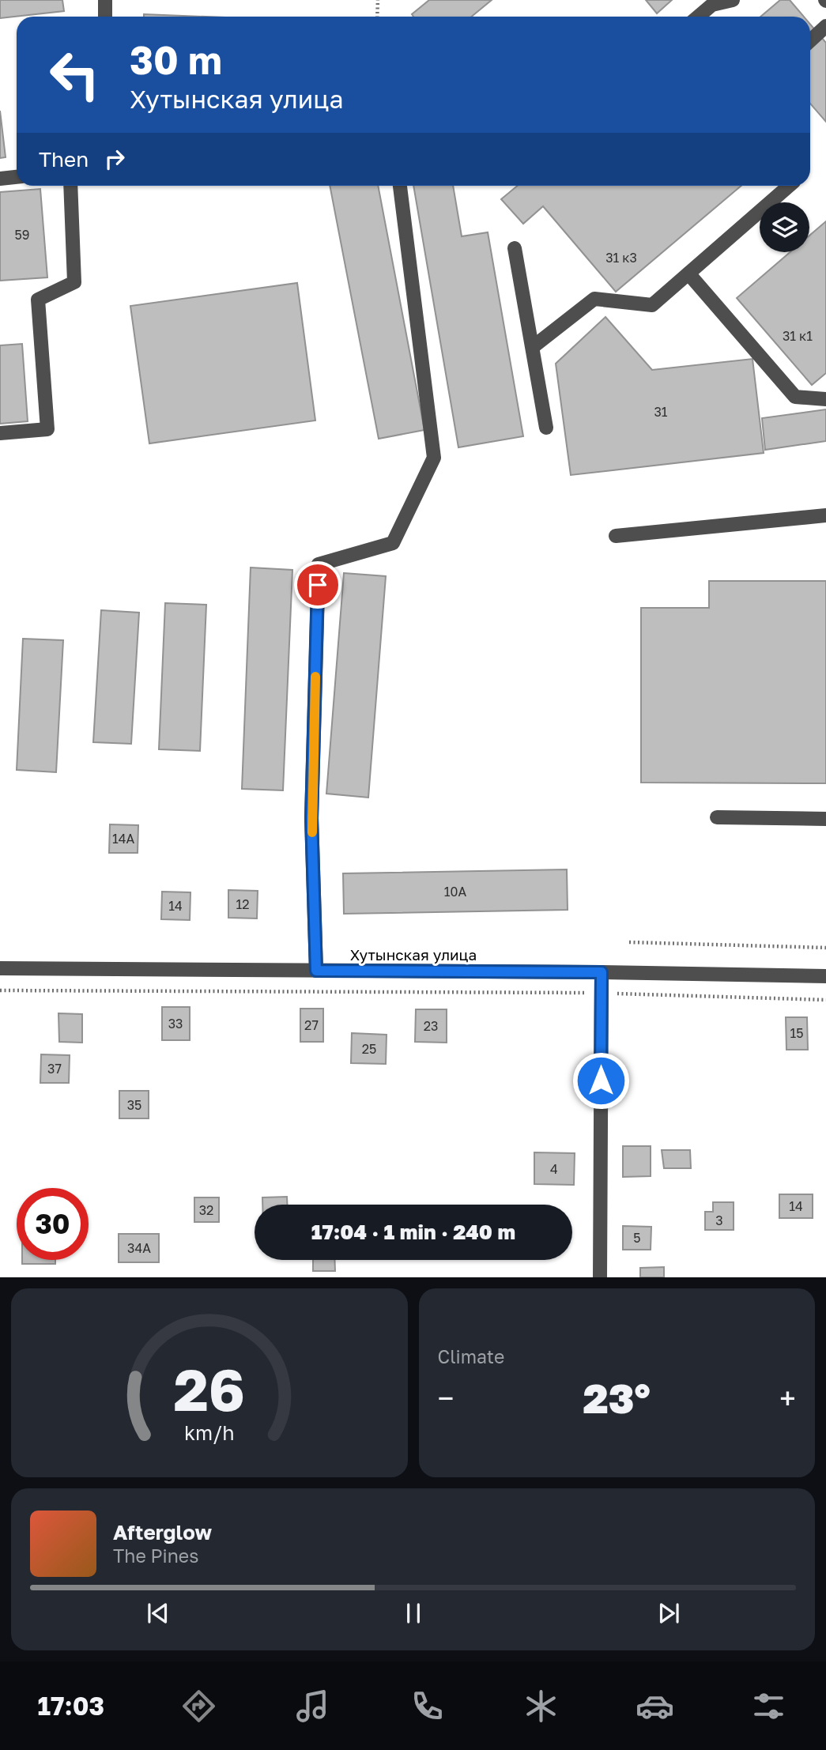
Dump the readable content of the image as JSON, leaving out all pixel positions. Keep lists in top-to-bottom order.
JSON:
{
  "streets": {
    "street": ["Хутынская улица"]
  },
  "house_numbers": [
    "59",
    "31 к3",
    "31 к1",
    "31",
    "14А",
    "10А",
    "12",
    "14",
    "33",
    "27",
    "23",
    "15",
    "25",
    "37",
    "35",
    "4",
    "14",
    "32",
    "3",
    "5",
    "34А"
  ],
  "page": {
    "turn": ["30 m", "Хутынская улица"],
    "then": "Then",
    "limit": "30",
    "trip": "17:04 · 1 min · 240 m",
    "tile": "Climate",
    "heat": ["−", "23°", "+"],
    "song": ["Afterglow", "The Pines"],
    "tabs": "17:03",
    "gauge": ["26", "km/h"]
  }
}
